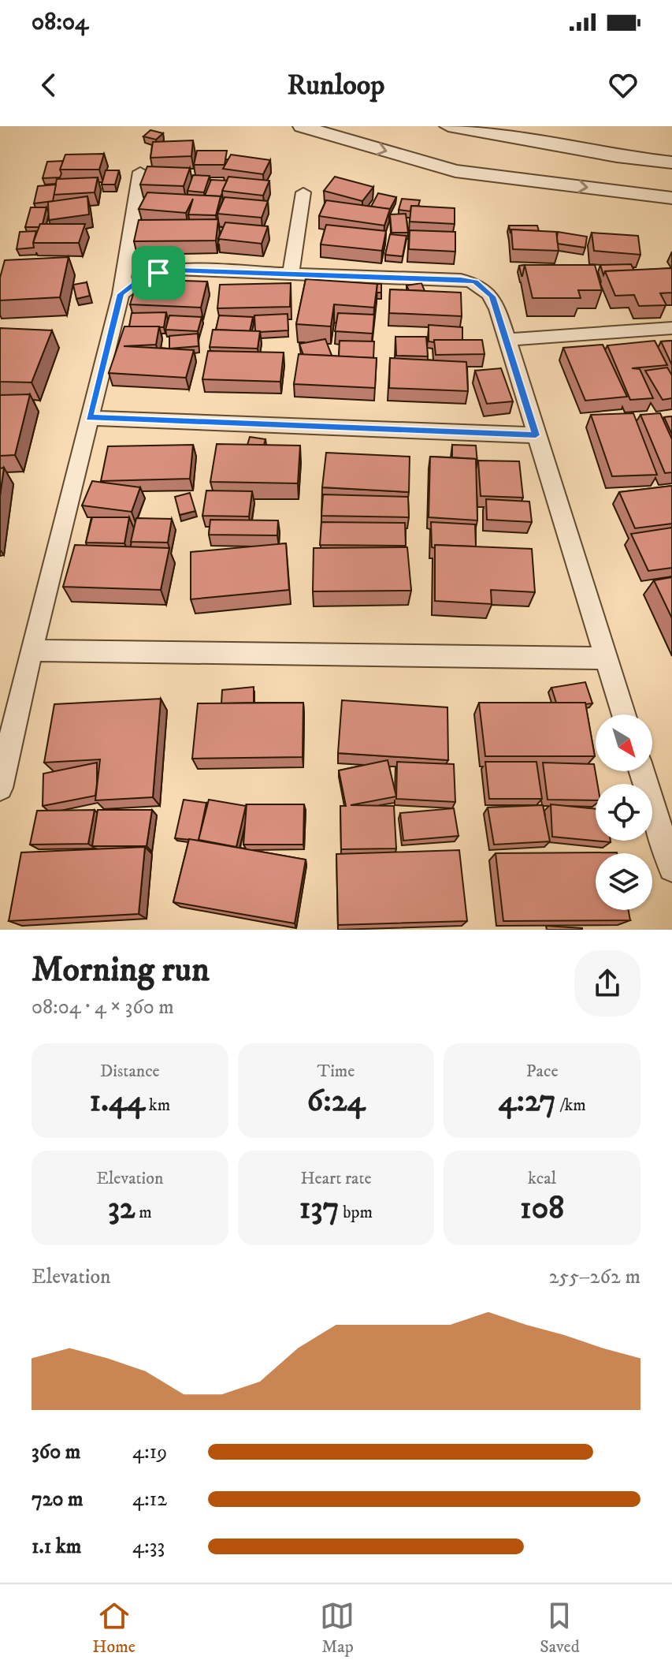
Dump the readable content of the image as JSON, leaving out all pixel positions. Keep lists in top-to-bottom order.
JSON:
{
  "north": "bottom right",
  "page": {
    "status": "08:04",
    "header": "Runloop",
    "heading": ["Morning run", "08:04 · 4 × 360 m"],
    "stats": [
      ["Distance", "1.44 km"],
      ["Time", "6:24"],
      ["Pace", "4:27 /km"],
      ["Elevation", "32 m"],
      ["Heart rate", "137 bpm"],
      ["kcal", "108"]
    ],
    "chart": ["Elevation", "255–262 m"],
    "list": [
      {
        "name": "360 m",
        "note": "4:19"
      },
      {
        "name": "720 m",
        "note": "4:12"
      },
      {
        "name": "1.1 km",
        "note": "4:33"
      }
    ],
    "tabs": ["Home", "Map", "Saved"]
  }
}
